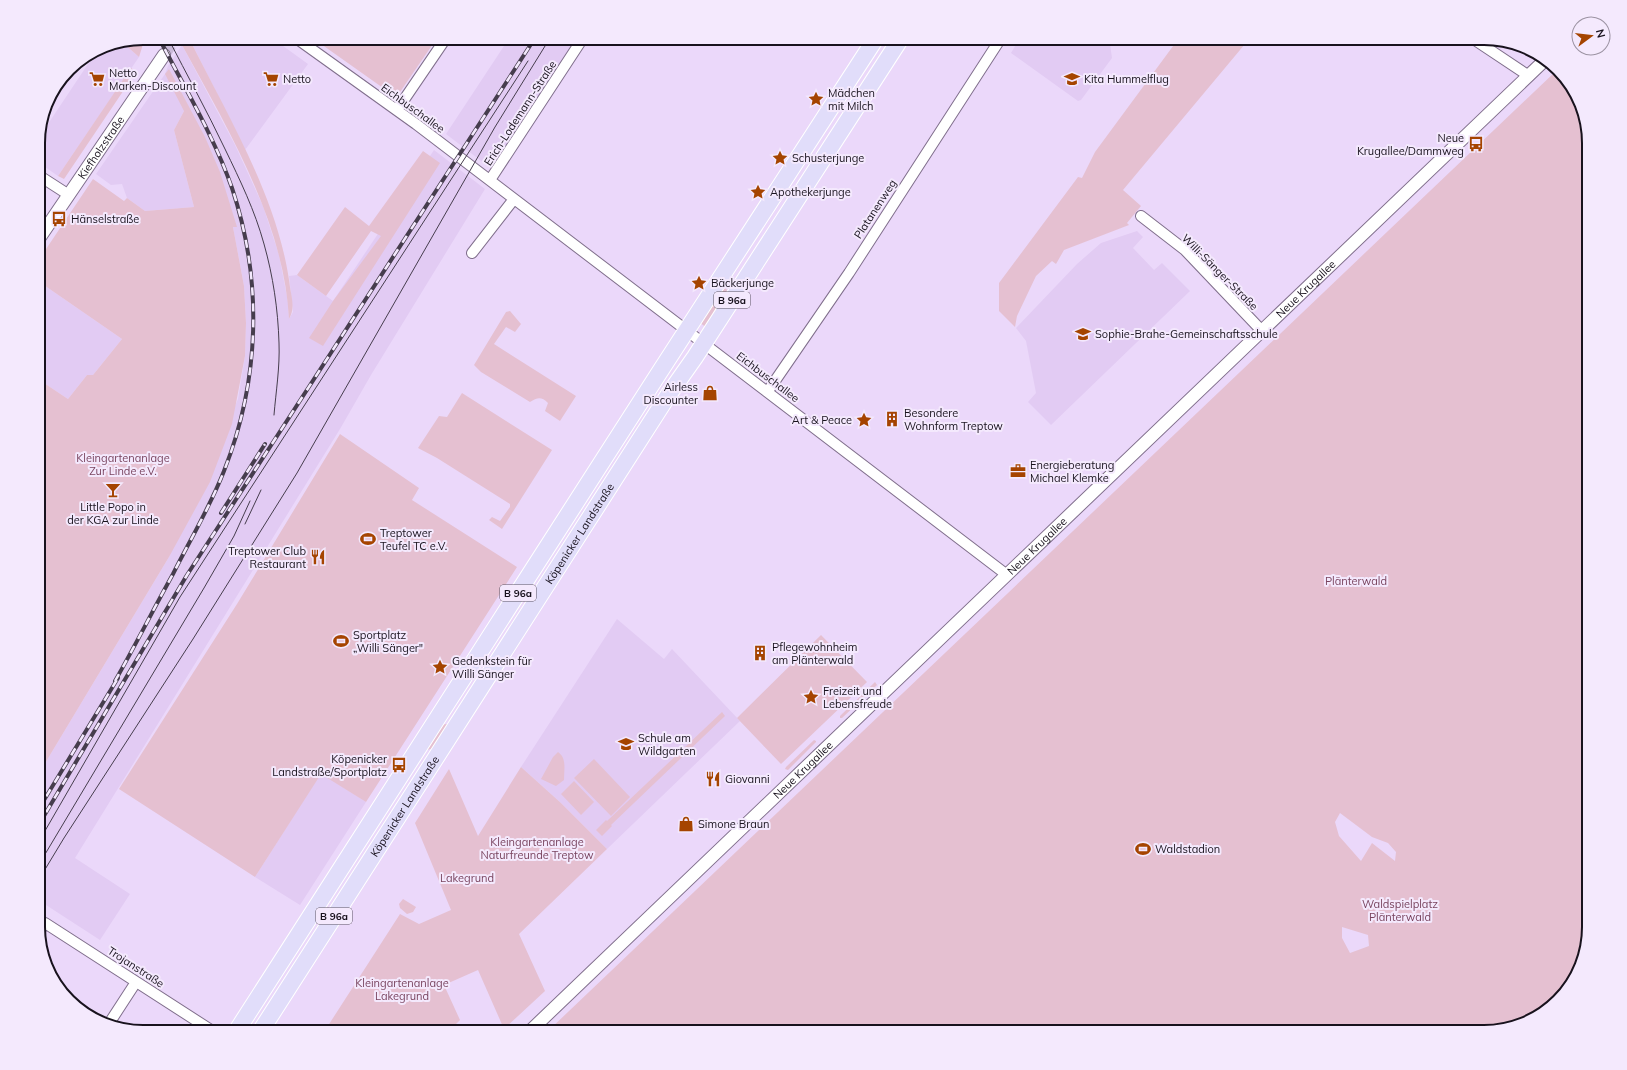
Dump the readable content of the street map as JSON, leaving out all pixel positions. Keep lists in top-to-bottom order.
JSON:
{
  "streets": {
    "main road": ["B 96a", "Köpenicker Landstraße"],
    "street": [
      "Eichbuschallee",
      "Erich-Lodemann-Straße",
      "Kiefholzstraße",
      "Platanenweg",
      "Willi-Sänger-Straße",
      "Neue Krugallee",
      "Trojanstraße"
    ]
  },
  "crossings": [
    ["Eichbuschallee", "Erich-Lodemann-Straße"],
    ["Eichbuschallee", "Platanenweg"],
    ["Eichbuschallee", "Neue Krugallee"],
    ["Eichbuschallee", "Köpenicker Landstraße"],
    ["Willi-Sänger-Straße", "Neue Krugallee"]
  ],
  "parks": [
    "Kleingartenanlage Zur Linde e.V.",
    "Plänterwald",
    "Kleingartenanlage Naturfreunde Treptow",
    "Lakegrund",
    "Waldspielplatz Plänterwald",
    "Kleingartenanlage Lakegrund"
  ],
  "places": {
    "supermarket": ["Netto Marken-Discount", "Netto"],
    "school or university": ["Kita Hummelflug", "Sophie-Brahe-Gemeinschaftsschule", "Schule am Wildgarten"],
    "place": [
      "Mädchen mit Milch",
      "Schusterjunge",
      "Apothekerjunge",
      "Bäckerjunge",
      "Art & Peace",
      "Gedenkstein für Willi Sänger",
      "Freizeit und Lebensfreude"
    ],
    "bus stop": ["Neue Krugallee/Dammweg", "Hänselstraße", "Köpenicker Landstraße/Sportplatz"],
    "shop": ["Airless Discounter", "Simone Braun"],
    "building": ["Besondere Wohnform Treptow", "Pflegewohnheim am Plänterwald"],
    "office": ["Energieberatung Michael Klemke"],
    "bar": ["Little Popo in der KGA zur Linde"],
    "sports": ["Treptower Teufel TC e.V.", "Sportplatz „Willi Sänger\"", "Waldstadion"],
    "restaurant": ["Treptower Club Restaurant", "Giovanni"]
  },
  "north": "right"
}
